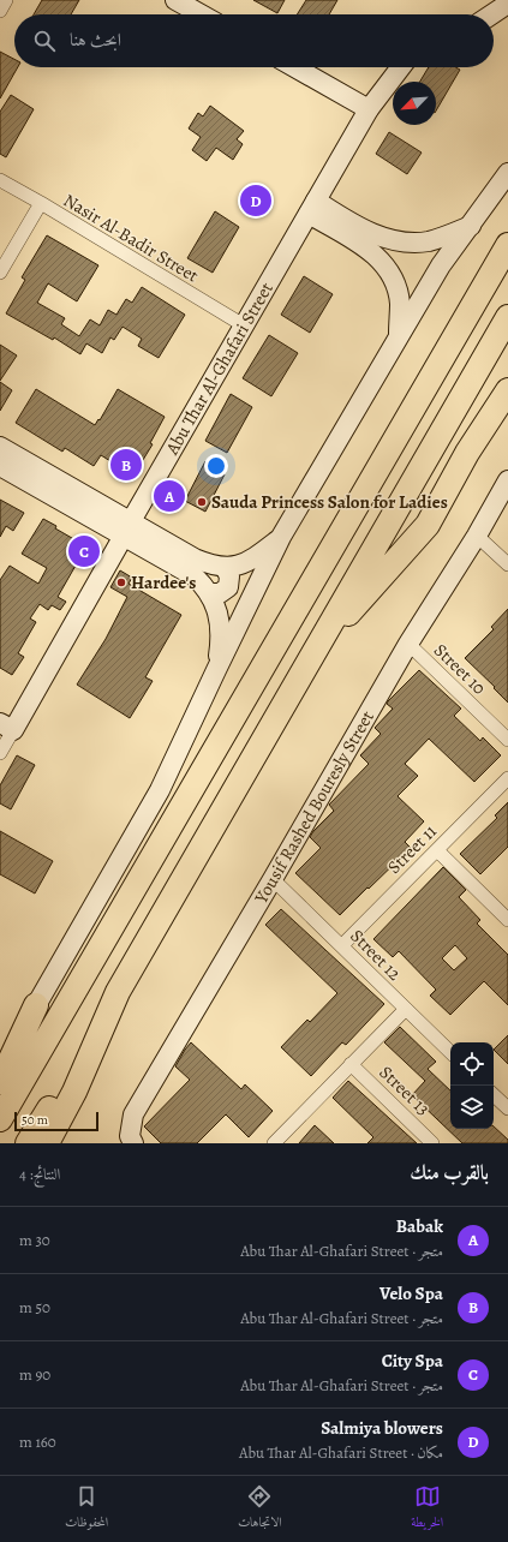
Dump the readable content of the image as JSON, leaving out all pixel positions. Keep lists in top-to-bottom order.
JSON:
{
  "streets": {
    "street": [
      "Nasir Al-Badir Street",
      "Abu Thar Al-Ghafari Street",
      "Street 10",
      "Yousif Rashed Bouresly Street",
      "Street 11",
      "Street 12",
      "Street 13"
    ]
  },
  "crossings": [
    ["Nasir Al-Badir Street", "Abu Thar Al-Ghafari Street"],
    ["Street 10", "Yousif Rashed Bouresly Street"],
    ["Yousif Rashed Bouresly Street", "Street 12"],
    ["Street 11", "Street 12"],
    ["Street 12", "Street 13"]
  ],
  "places": ["Sauda Princess Salon for Ladies", "Hardee's"],
  "scale_bar": "50 m",
  "north": "bottom left",
  "page": {
    "search": "ابحث هنا",
    "pins": [
      "D",
      "B",
      "A",
      "C"
    ],
    "scale": "50 m",
    "heading": ["بالقرب منك", "النتائج: 4"],
    "list": [
      {
        "mark": "A",
        "name": "Babak",
        "note": "متجر · Abu Thar Al-Ghafari Street",
        "value": "30 m"
      },
      {
        "mark": "B",
        "name": "Velo Spa",
        "note": "متجر · Abu Thar Al-Ghafari Street",
        "value": "50 m"
      },
      {
        "mark": "C",
        "name": "City Spa",
        "note": "متجر · Abu Thar Al-Ghafari Street",
        "value": "90 m"
      },
      {
        "mark": "D",
        "name": "Salmiya blowers",
        "note": "مكان · Abu Thar Al-Ghafari Street",
        "value": "160 m"
      }
    ],
    "nav": ["الخريطة", "الاتجاهات", "المحفوظات"]
  }
}
